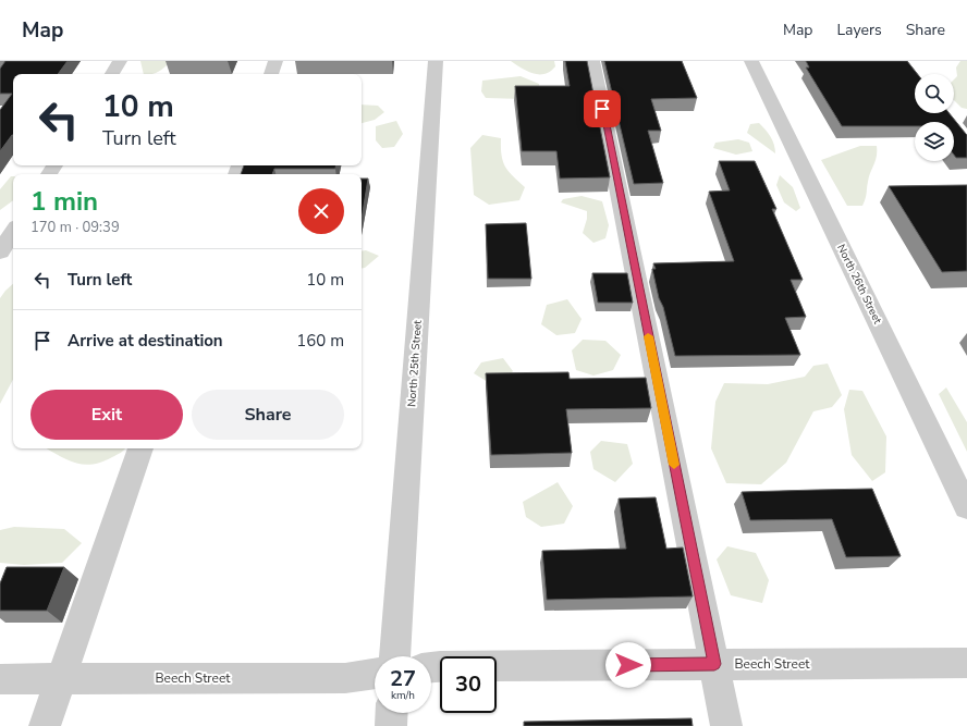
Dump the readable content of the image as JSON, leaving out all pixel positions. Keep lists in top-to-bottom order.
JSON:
{
  "streets": {
    "street": ["North 26th Street", "North 25th Street", "Beech Street"]
  },
  "page": {
    "header": "Map",
    "nav": ["Map", "Layers", "Share"],
    "turn": ["10 m", "Turn left"],
    "heading": ["1 min", "170 m · 09:39"],
    "list": [
      {
        "name": "Turn left",
        "value": "10 m"
      },
      {
        "name": "Arrive at destination",
        "value": "160 m"
      }
    ],
    "buttons": ["Exit", "Share"],
    "speed": "27 km/h",
    "limit": "30"
  }
}
